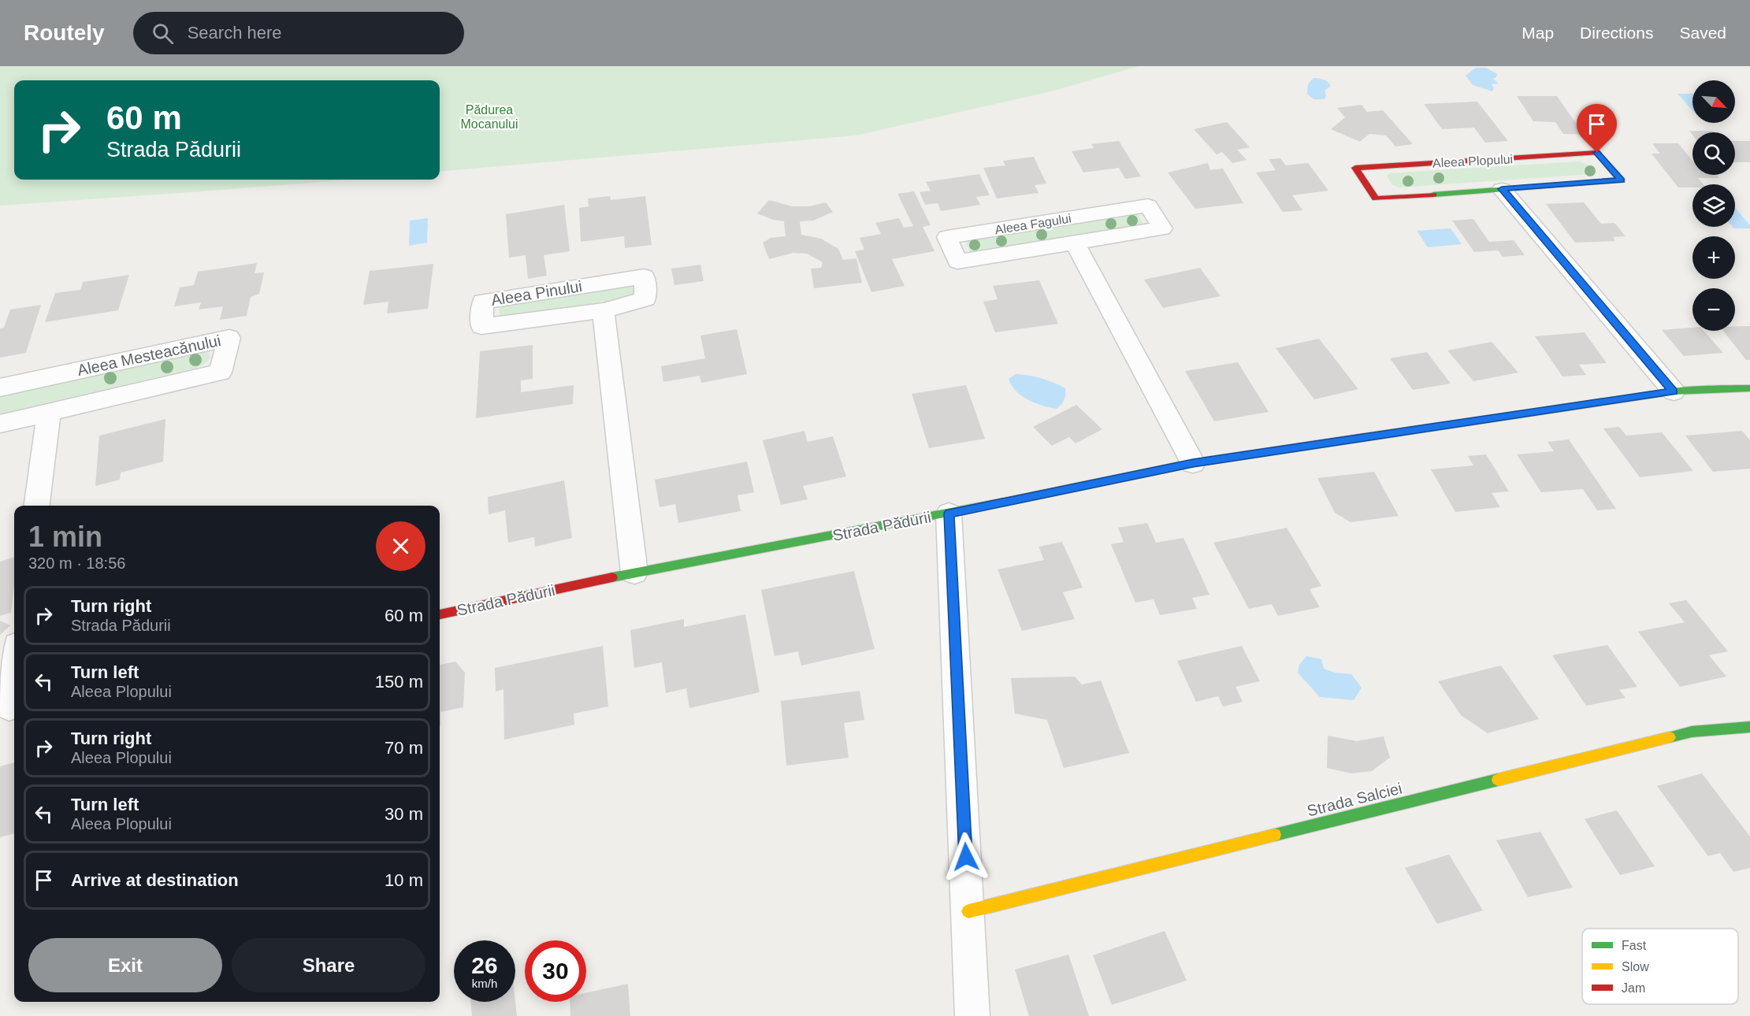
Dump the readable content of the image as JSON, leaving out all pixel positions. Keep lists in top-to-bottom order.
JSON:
{
  "streets": {
    "street": [
      "Aleea Plopului",
      "Aleea Fagului",
      "Aleea Pinului",
      "Aleea Mesteacănului",
      "Strada Pădurii",
      "Strada Salciei"
    ]
  },
  "crossings": [
    ["Aleea Plopului", "Strada Pădurii"],
    ["Aleea Fagului", "Strada Pădurii"]
  ],
  "parks": ["Pădurea Mocanului"],
  "legend": ["Fast", "Slow", "Jam"],
  "north": "bottom right",
  "page": {
    "header": "Routely",
    "search": "Search here",
    "nav": ["Map", "Directions", "Saved"],
    "map_buttons": ["+", "−"],
    "turn": ["60 m", "Strada Pădurii"],
    "heading": ["1 min", "320 m · 18:56"],
    "list": [
      {
        "name": "Turn right",
        "note": "Strada Pădurii",
        "value": "60 m"
      },
      {
        "name": "Turn left",
        "note": "Aleea Plopului",
        "value": "150 m"
      },
      {
        "name": "Turn right",
        "note": "Aleea Plopului",
        "value": "70 m"
      },
      {
        "name": "Turn left",
        "note": "Aleea Plopului",
        "value": "30 m"
      },
      {
        "name": "Arrive at destination",
        "value": "10 m"
      }
    ],
    "buttons": ["Exit", "Share"],
    "speed": "26 km/h",
    "limit": "30"
  }
}
